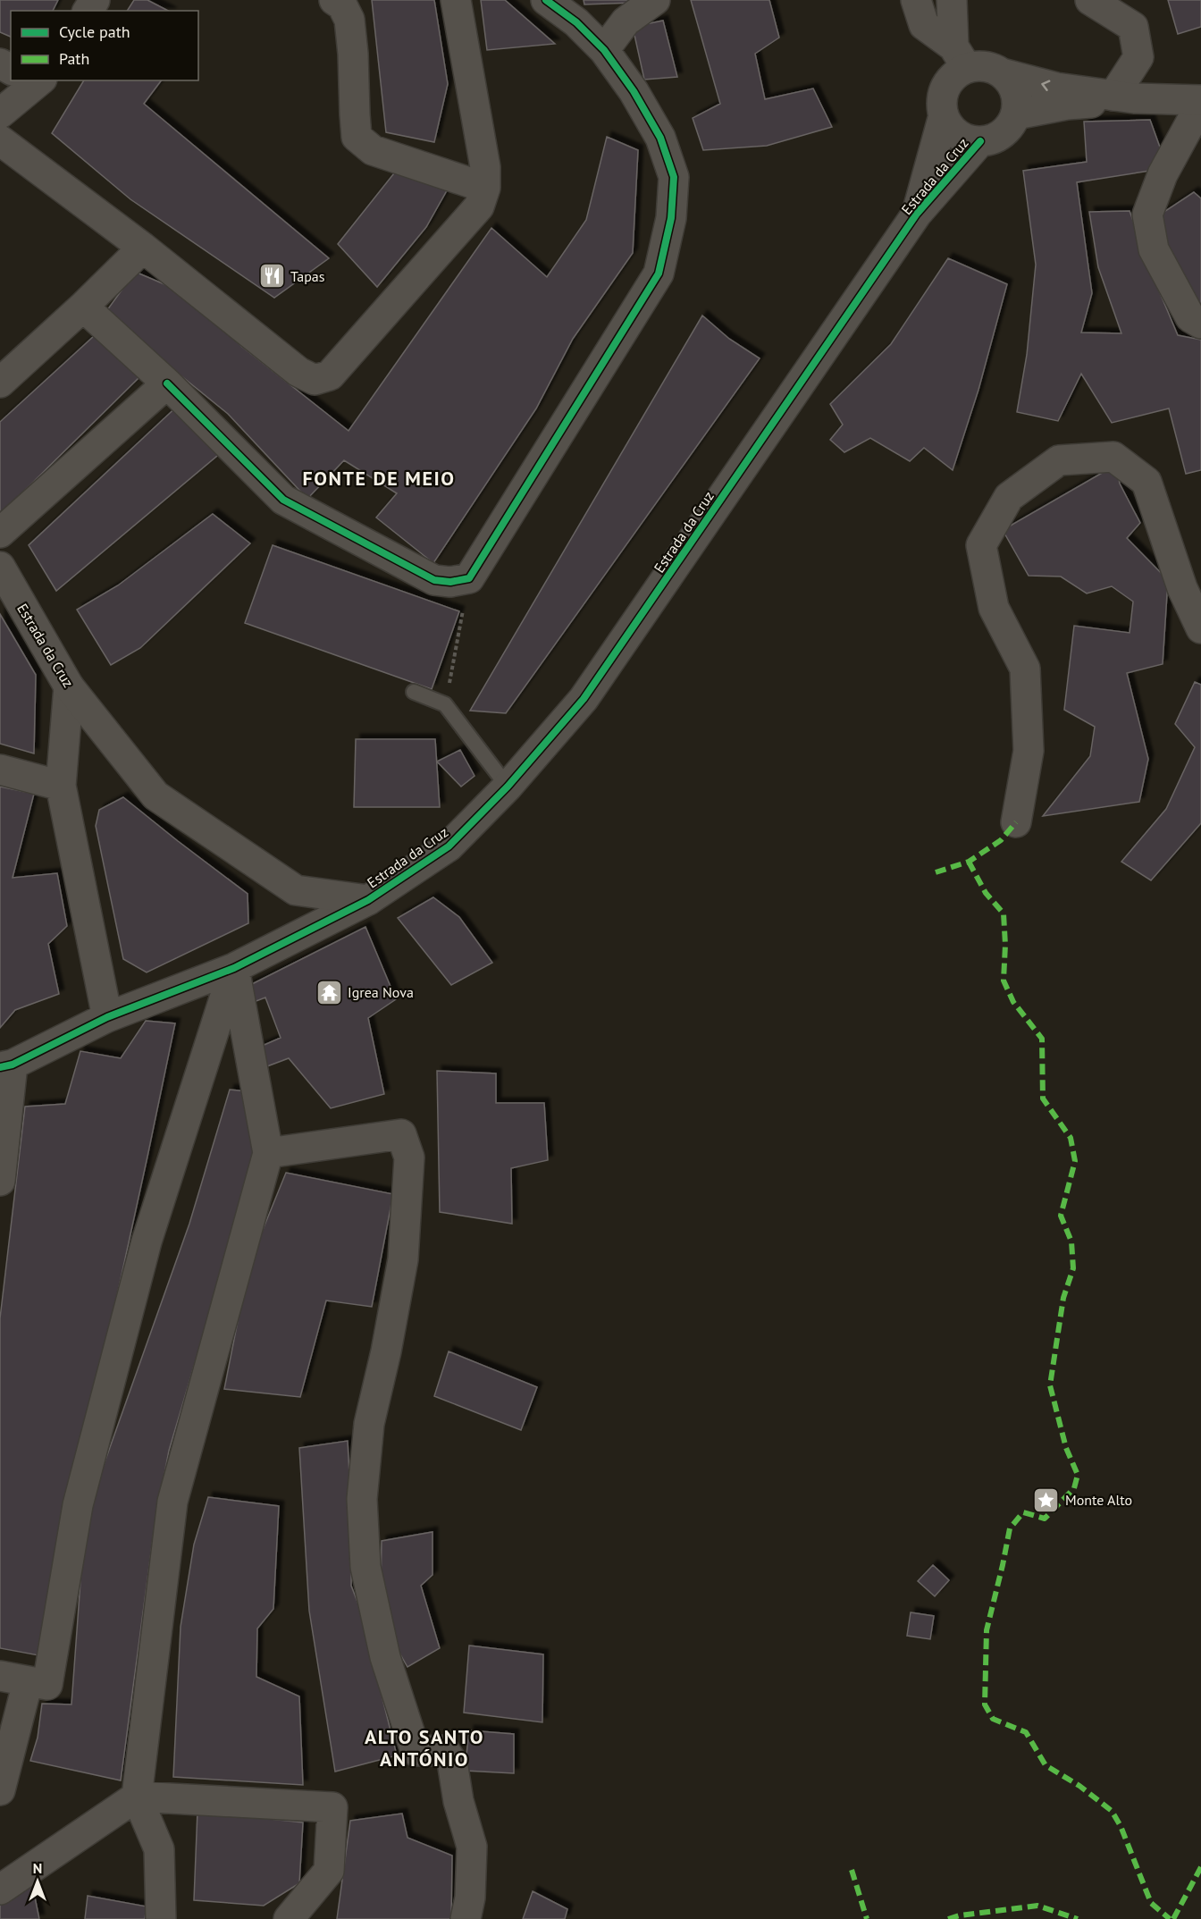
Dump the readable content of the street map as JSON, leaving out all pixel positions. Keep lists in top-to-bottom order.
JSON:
{
  "streets": {
    "street": ["Estrada da Cruz"]
  },
  "districts": ["FONTE DE MEIO", "ALTO SANTO ANTÓNIO"],
  "places": {
    "restaurant": ["Tapas"],
    "temple": ["Igrea Nova"],
    "place": ["Monte Alto"]
  },
  "legend": ["Cycle path", "Path"],
  "north": "top"
}
